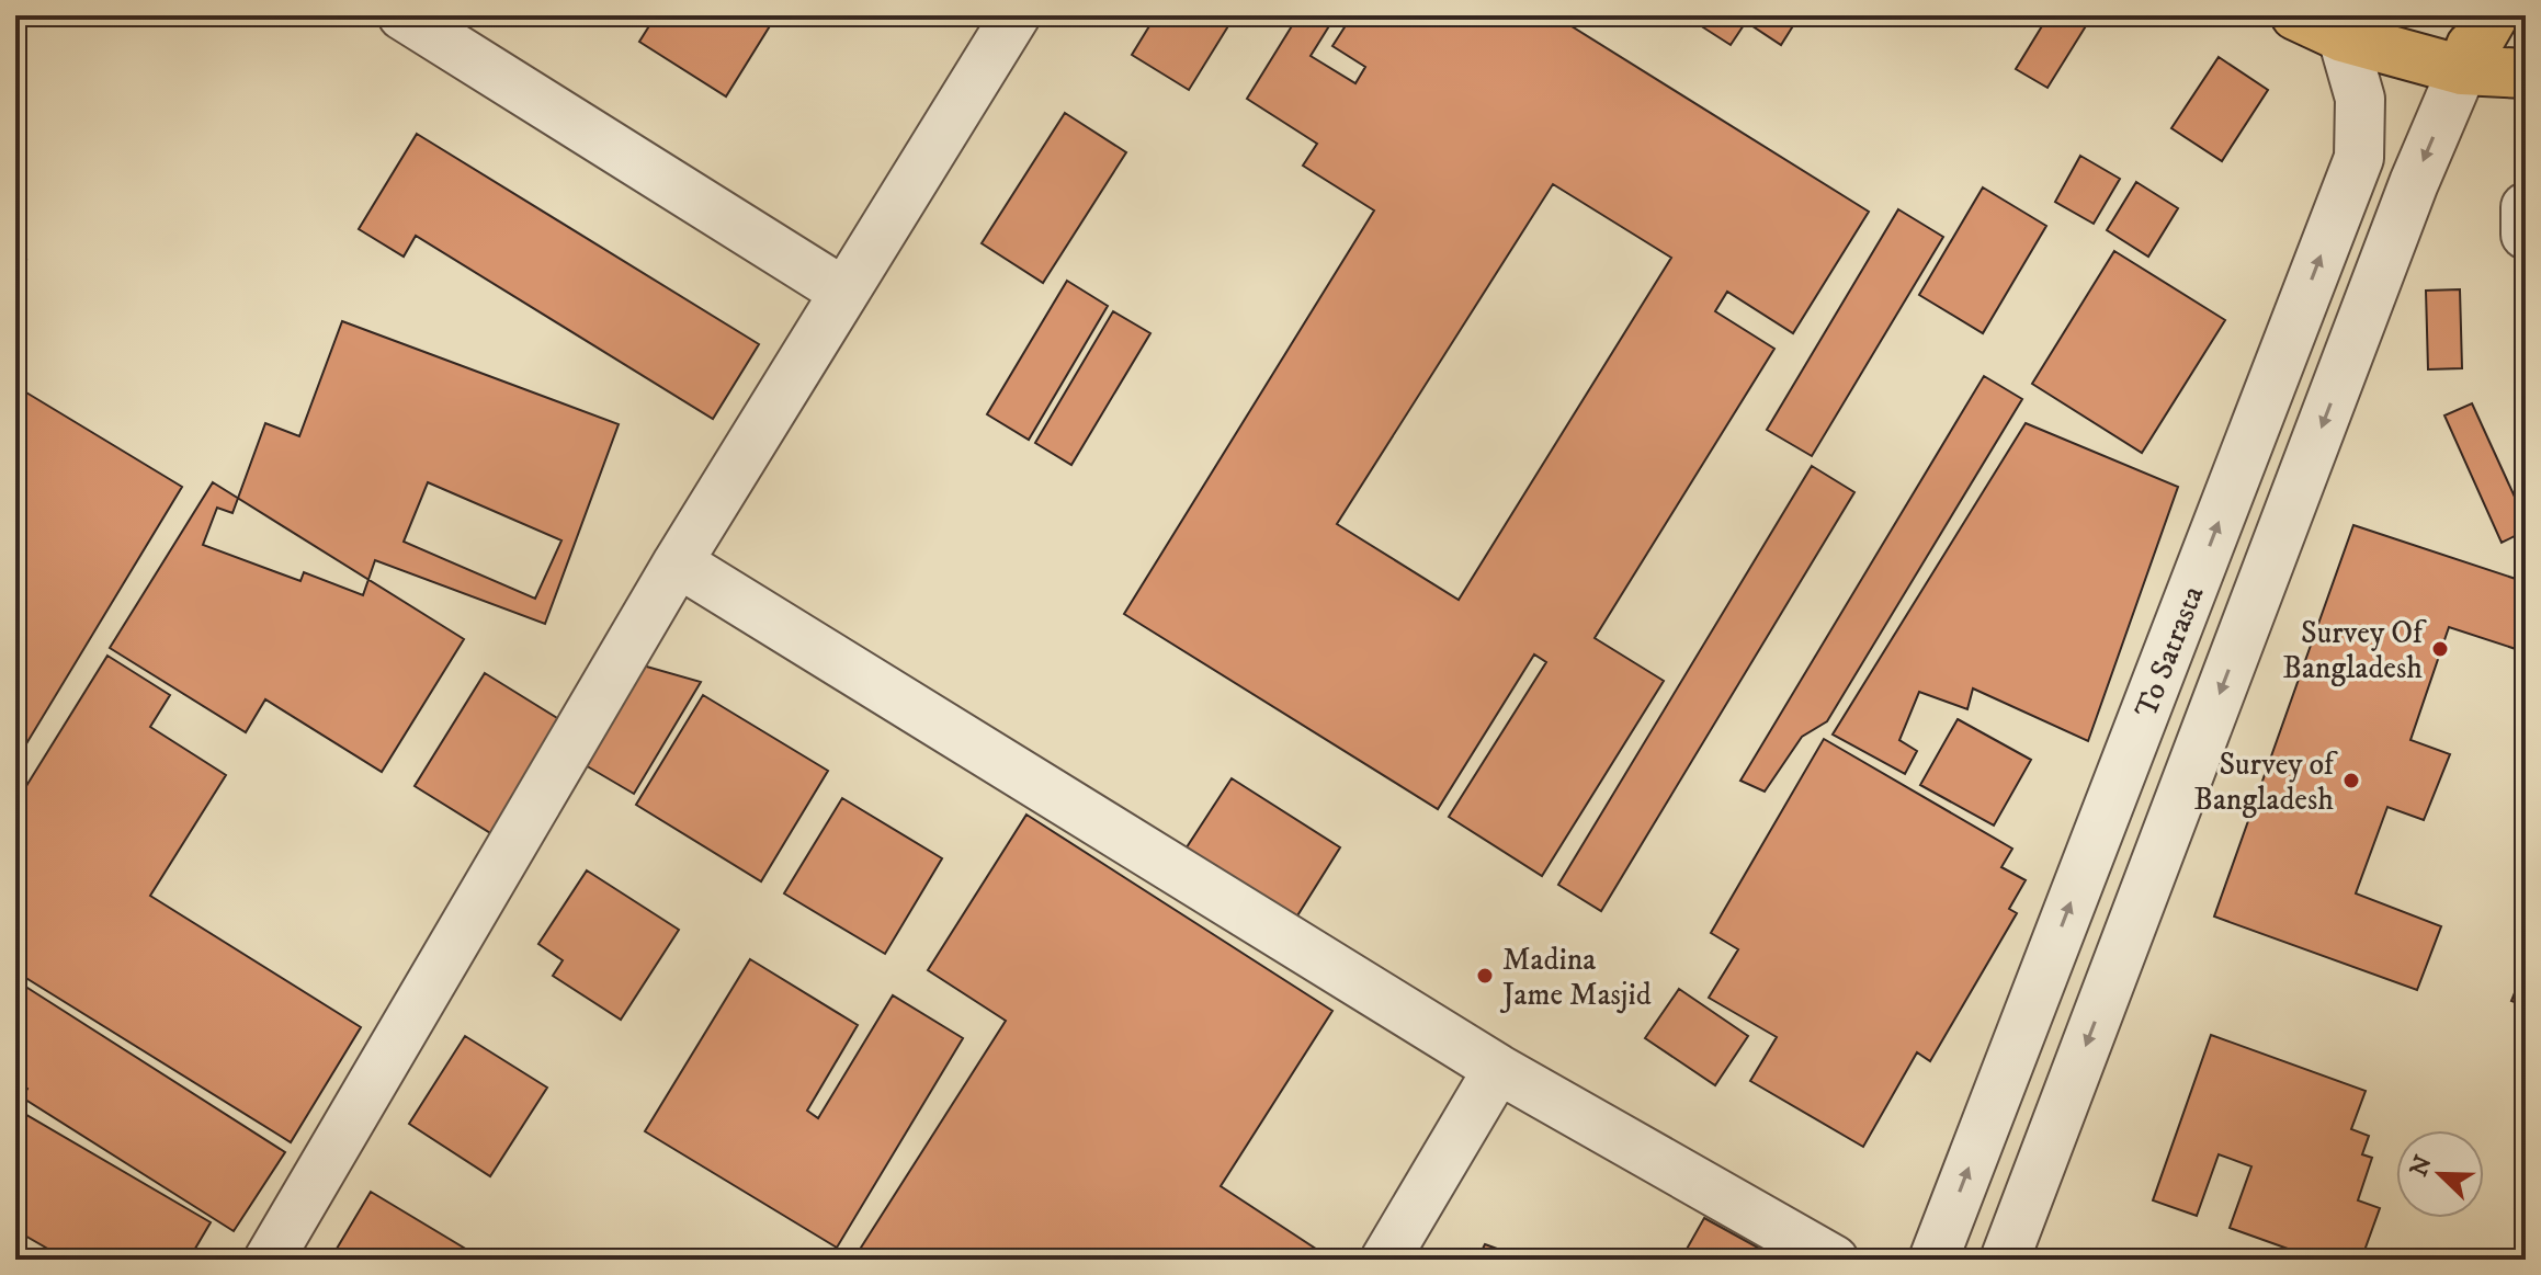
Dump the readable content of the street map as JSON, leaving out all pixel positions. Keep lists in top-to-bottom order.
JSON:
{
  "streets": {
    "street": ["To Satrasta"]
  },
  "places": ["Survey Of Bangladesh", "Survey of Bangladesh", "Madina Jame Masjid"],
  "north": "top left"
}
